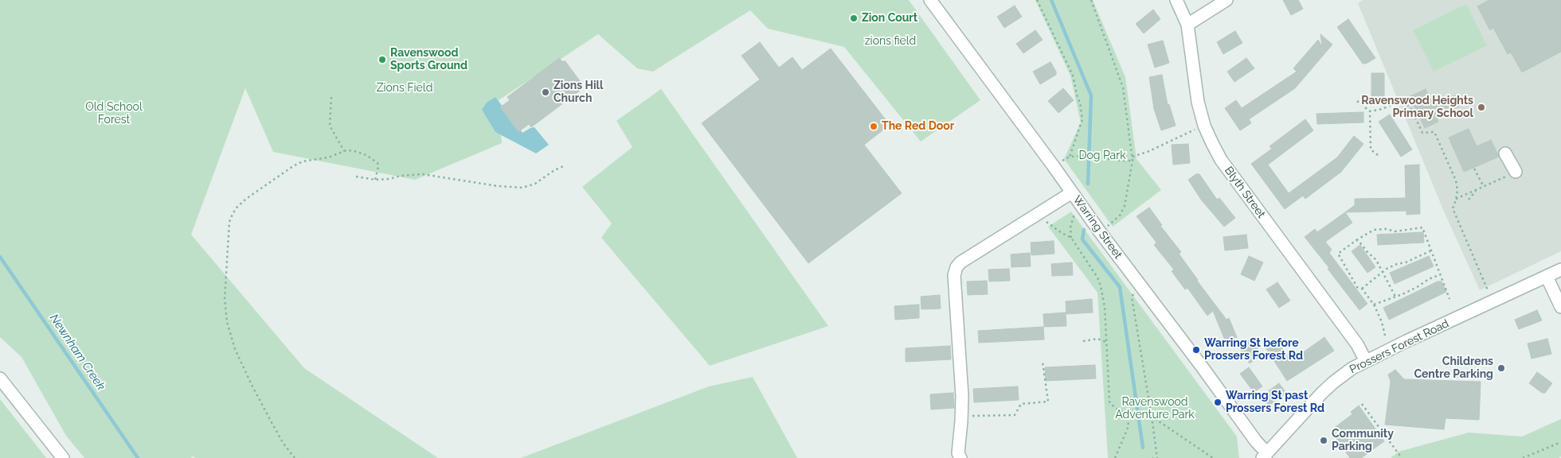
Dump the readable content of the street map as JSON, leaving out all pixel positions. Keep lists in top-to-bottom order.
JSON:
{
  "streets": {
    "street": ["Blyth Street", "Warring Street", "Prossers Forest Road"]
  },
  "crossings": [
    ["Blyth Street", "Prossers Forest Road"],
    ["Warring Street", "Prossers Forest Road"]
  ],
  "water": ["Newnham Creek"],
  "parks": [
    "zions field",
    "Zions Field",
    "Old School Forest",
    "Dog Park",
    "Ravenswood Adventure Park"
  ],
  "places": [
    "Zion Court",
    "Ravenswood Sports Ground",
    "Zions Hill Church",
    "Ravenswood Heights Primary School",
    "The Red Door",
    "Warring St before Prossers Forest Rd",
    "Childrens Centre Parking",
    "Warring St past Prossers Forest Rd",
    "Community Parking"
  ]
}
